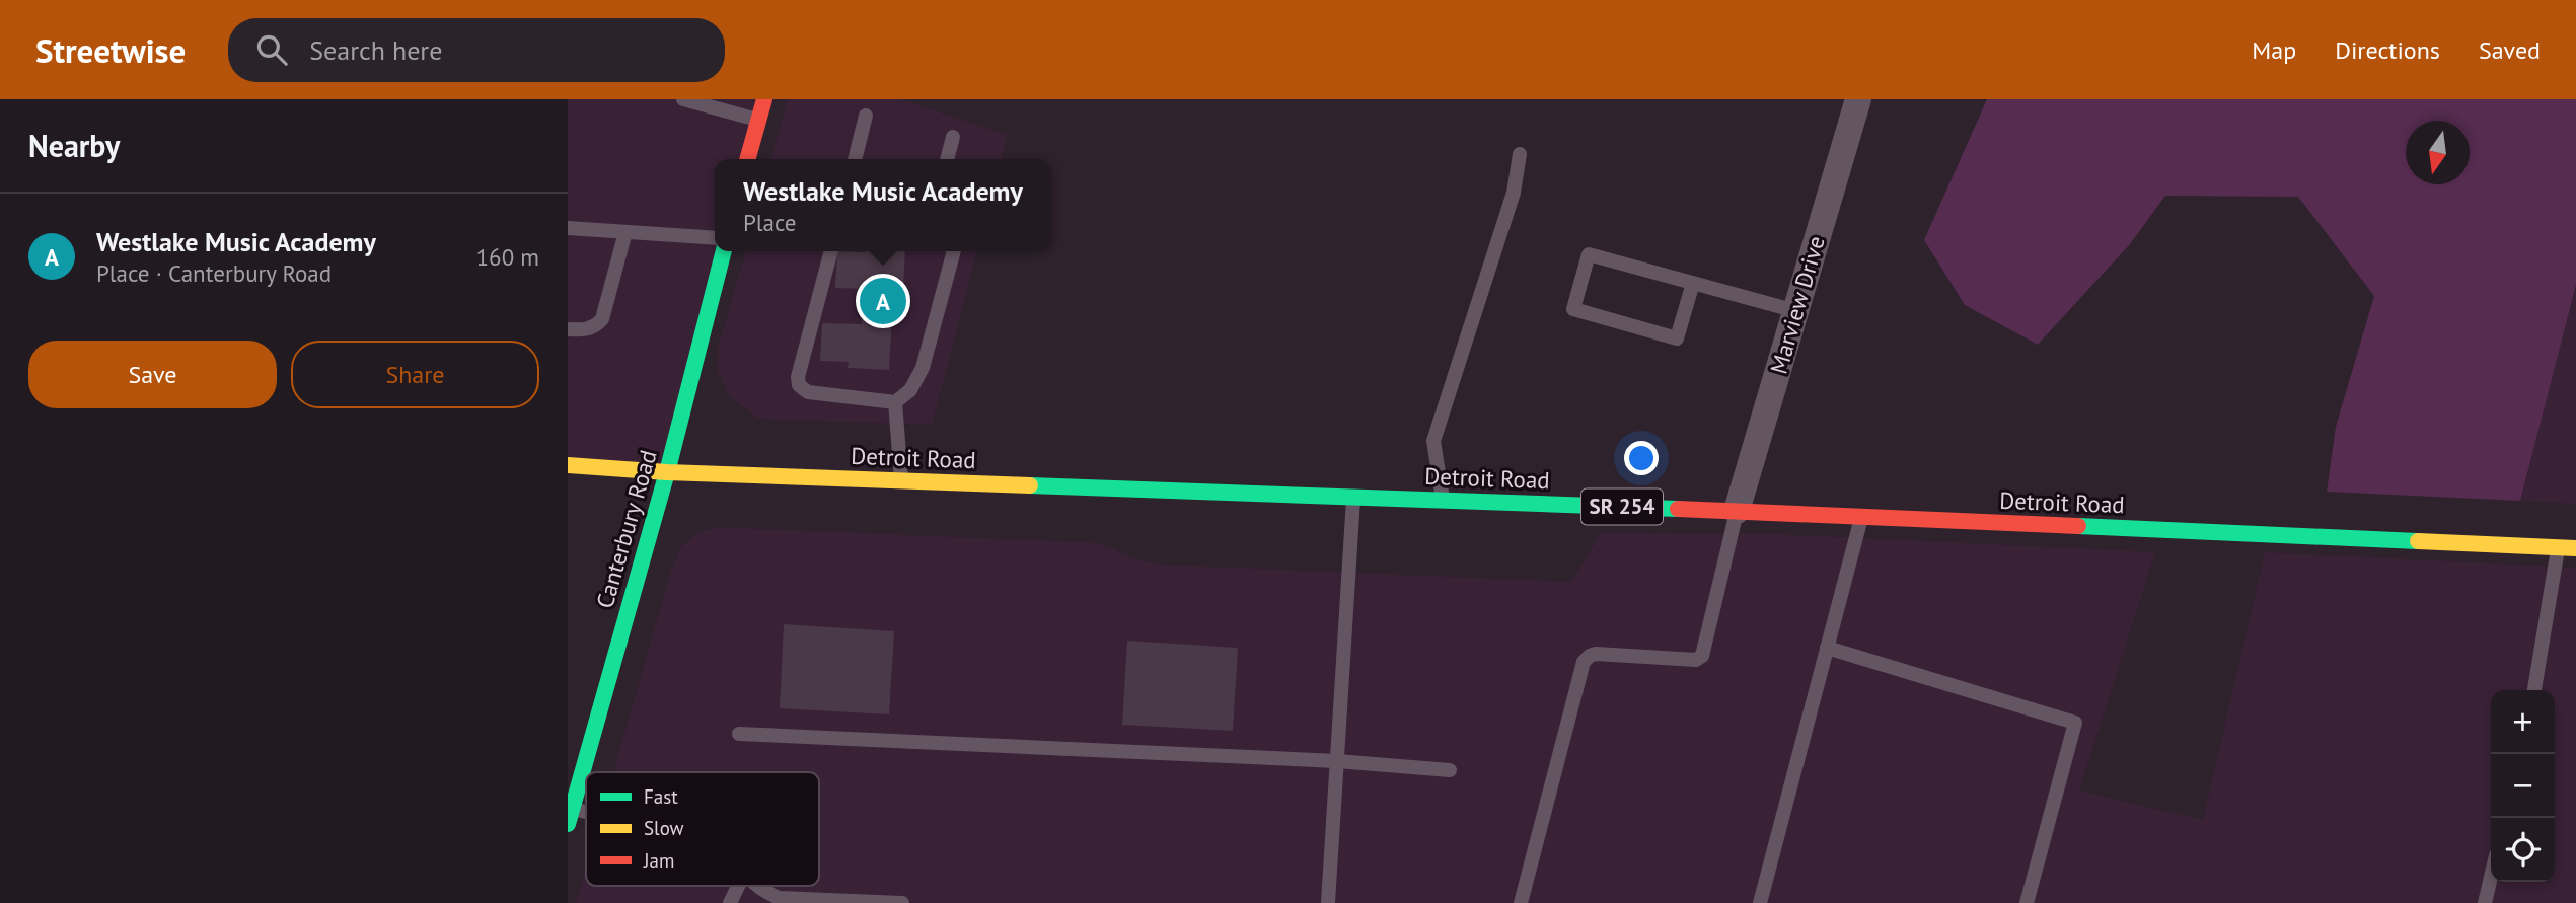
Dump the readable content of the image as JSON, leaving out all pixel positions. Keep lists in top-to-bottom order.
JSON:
{
  "streets": {
    "main road": ["Detroit Road", "SR 254", "Canterbury Road"],
    "street": ["Marview Drive"]
  },
  "crossings": [
    ["Marview Drive", "Detroit Road"],
    ["Detroit Road", "Canterbury Road"]
  ],
  "legend": ["Fast", "Slow", "Jam"],
  "north": "bottom",
  "page": {
    "header": "Streetwise",
    "search": "Search here",
    "nav": ["Map", "Directions", "Saved"],
    "heading": "Nearby",
    "popup": ["Westlake Music Academy", "Place"],
    "list": [
      {
        "mark": "A",
        "name": "Westlake Music Academy",
        "note": "Place · Canterbury Road",
        "value": "160 m"
      }
    ],
    "pins": "A",
    "buttons": ["Save", "Share"],
    "map_buttons": ["+", "−"]
  }
}
